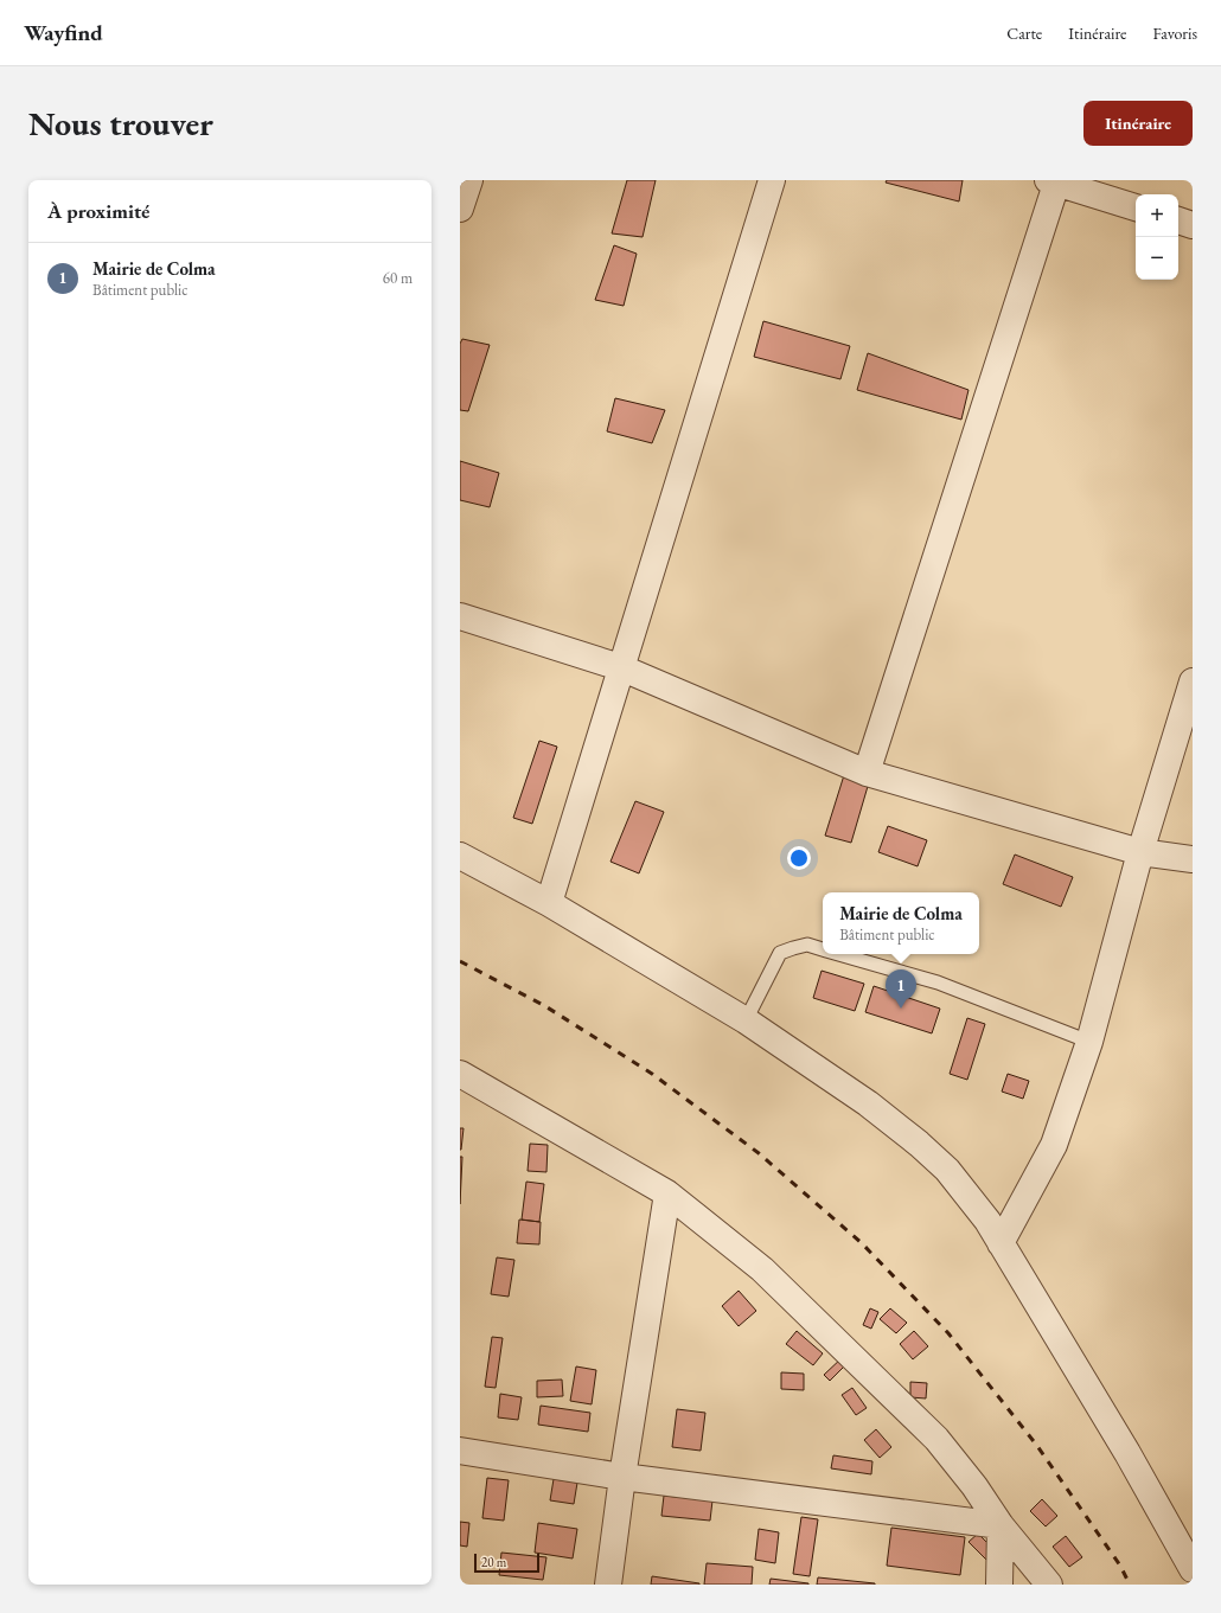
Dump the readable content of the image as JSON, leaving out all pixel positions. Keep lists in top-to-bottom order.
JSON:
{
  "scale_bar": "20 m",
  "page": {
    "header": "Wayfind",
    "nav": ["Carte", "Itinéraire", "Favoris"],
    "buttons": "Itinéraire",
    "title": "Nous trouver",
    "heading": "À proximité",
    "map_buttons": ["+", "−"],
    "list": [
      {
        "mark": "1",
        "name": "Mairie de Colma",
        "note": "Bâtiment public",
        "value": "60 m"
      }
    ],
    "popup": ["Mairie de Colma", "Bâtiment public"],
    "pins": "1",
    "scale": "20 m"
  }
}
